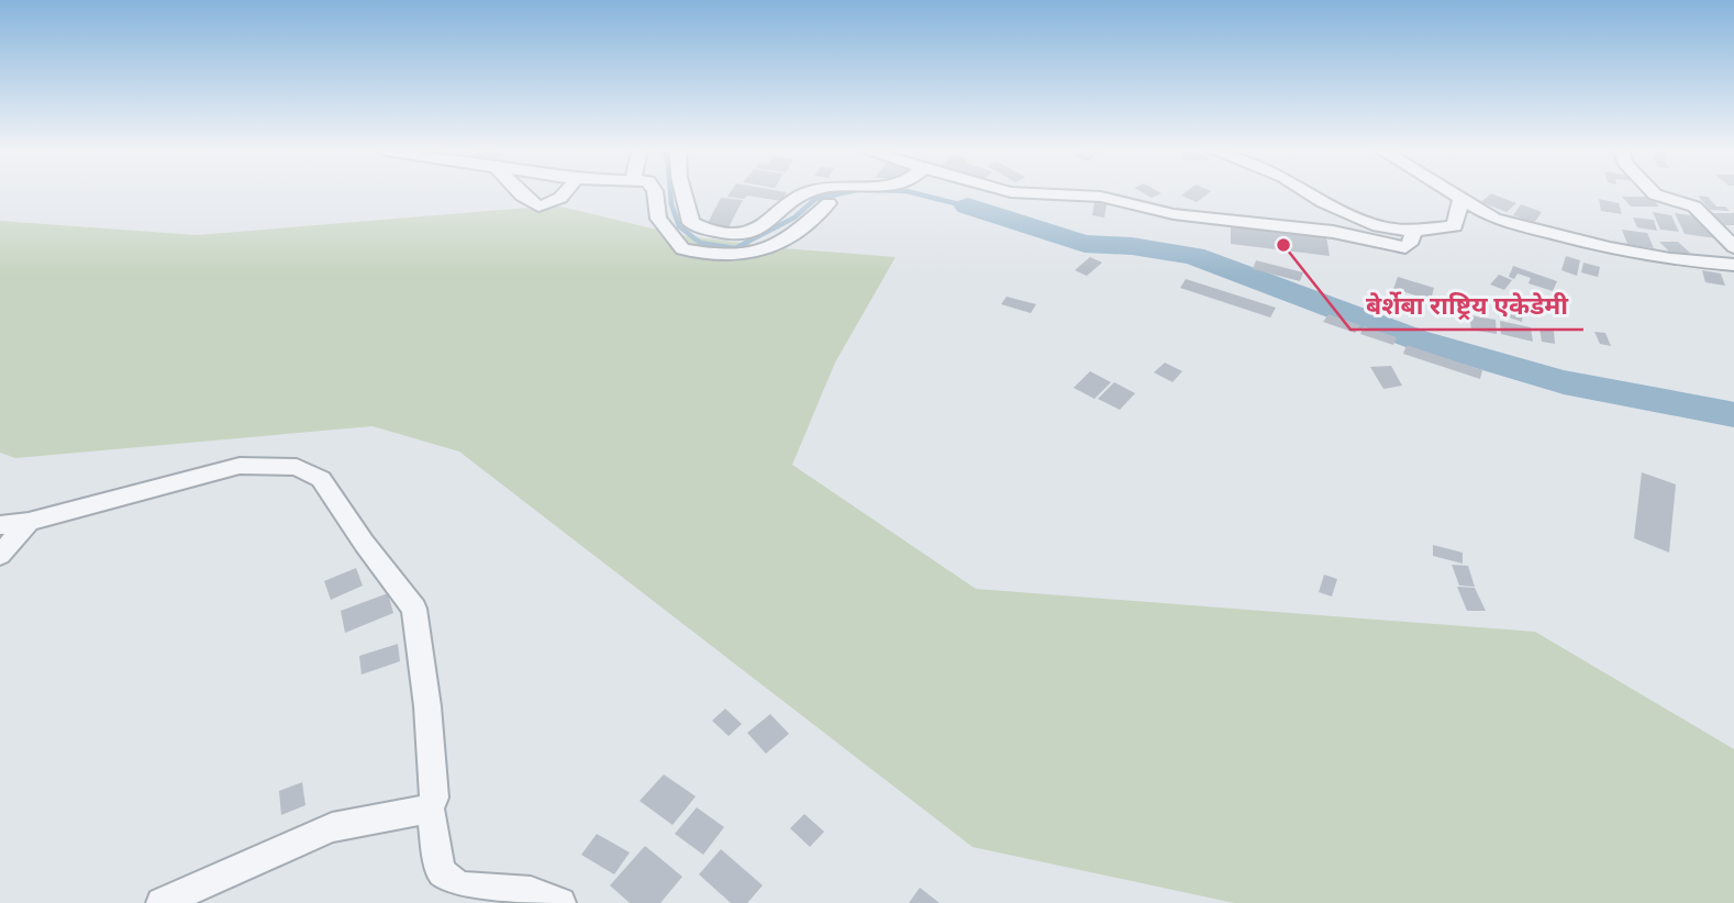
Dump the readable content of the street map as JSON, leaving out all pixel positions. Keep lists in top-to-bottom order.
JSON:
{
  "places": ["बेर्शेबा राष्ट्रिय एकेडेमी"]
}
